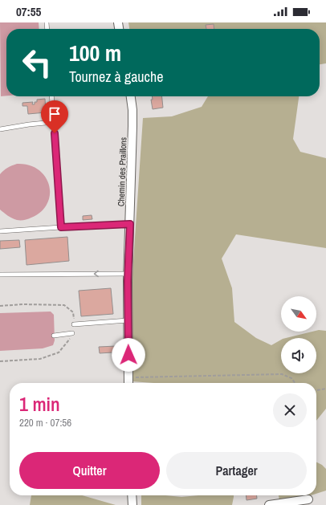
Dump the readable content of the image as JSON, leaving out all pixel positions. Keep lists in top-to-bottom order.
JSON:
{
  "streets": {
    "street": ["Chemin des Praillons"]
  },
  "north": "bottom right",
  "page": {
    "status": "07:55",
    "turn": ["100 m", "Tournez à gauche"],
    "heading": ["1 min", "220 m · 07:56"],
    "buttons": ["Quitter", "Partager"]
  }
}
